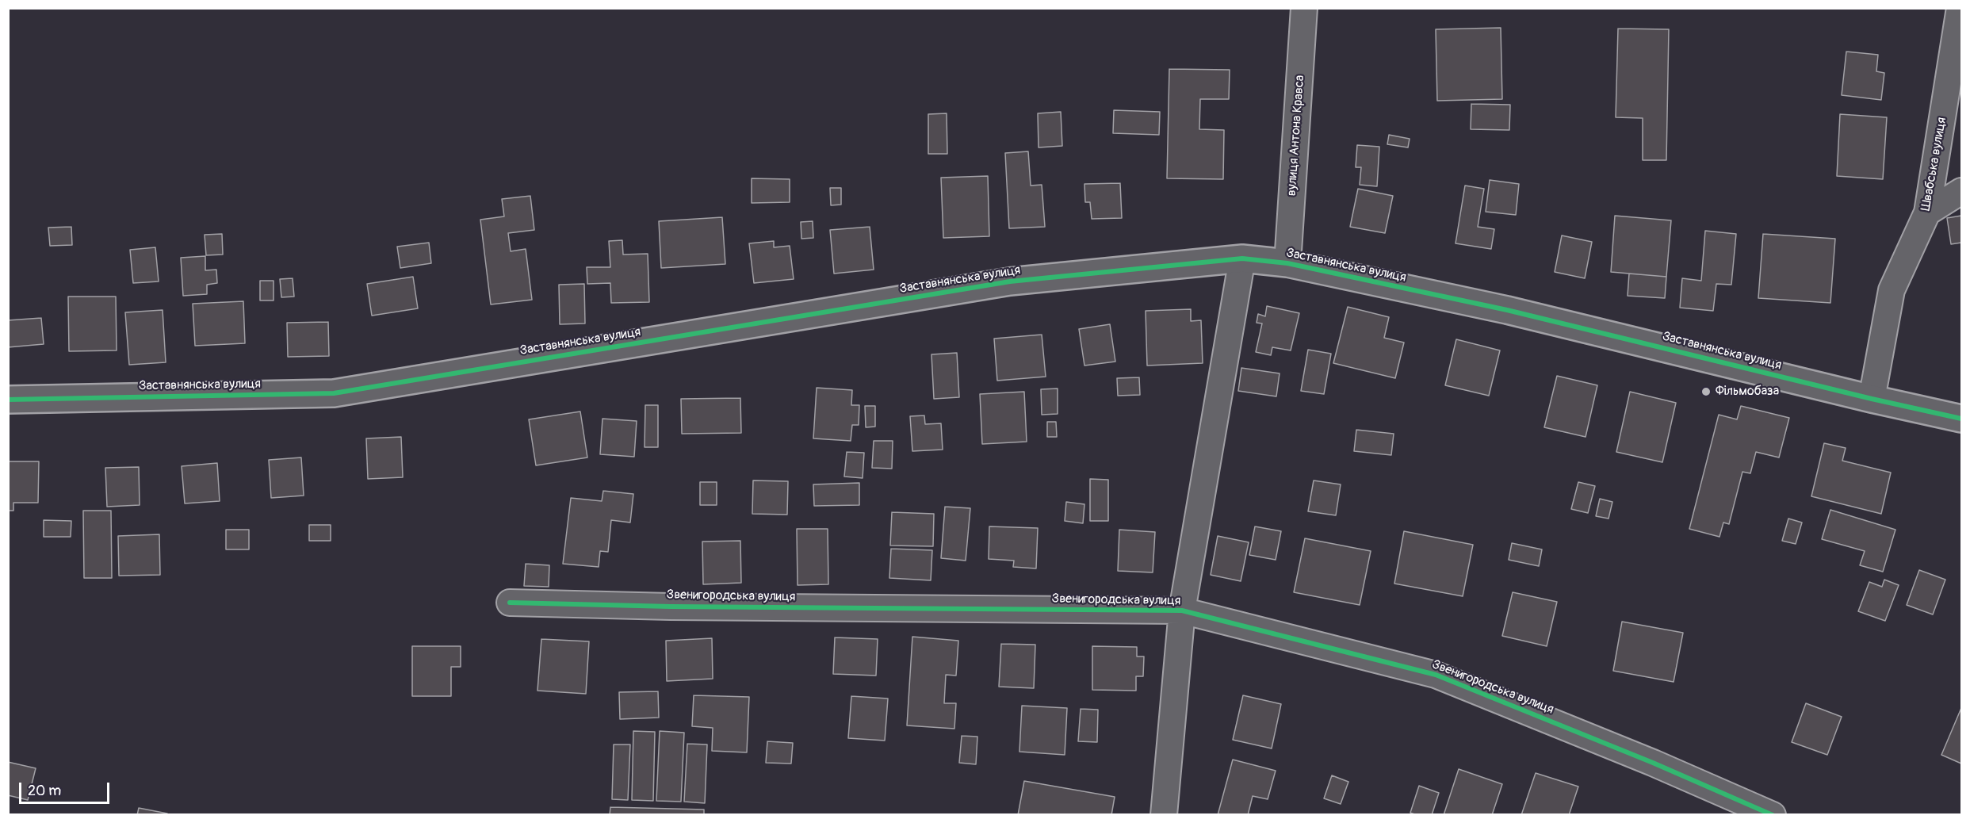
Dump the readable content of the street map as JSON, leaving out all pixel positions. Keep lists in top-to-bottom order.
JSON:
{
  "streets": {
    "street": [
      "вулиця Антона Кравса",
      "Швабська вулиця",
      "Заставнянська вулиця",
      "Звенигородська вулиця"
    ]
  },
  "crossings": [
    ["вулиця Антона Кравса", "Заставнянська вулиця"],
    ["Швабська вулиця", "Заставнянська вулиця"]
  ],
  "places": ["Фільмобаза"],
  "scale_bar": "20 m"
}
